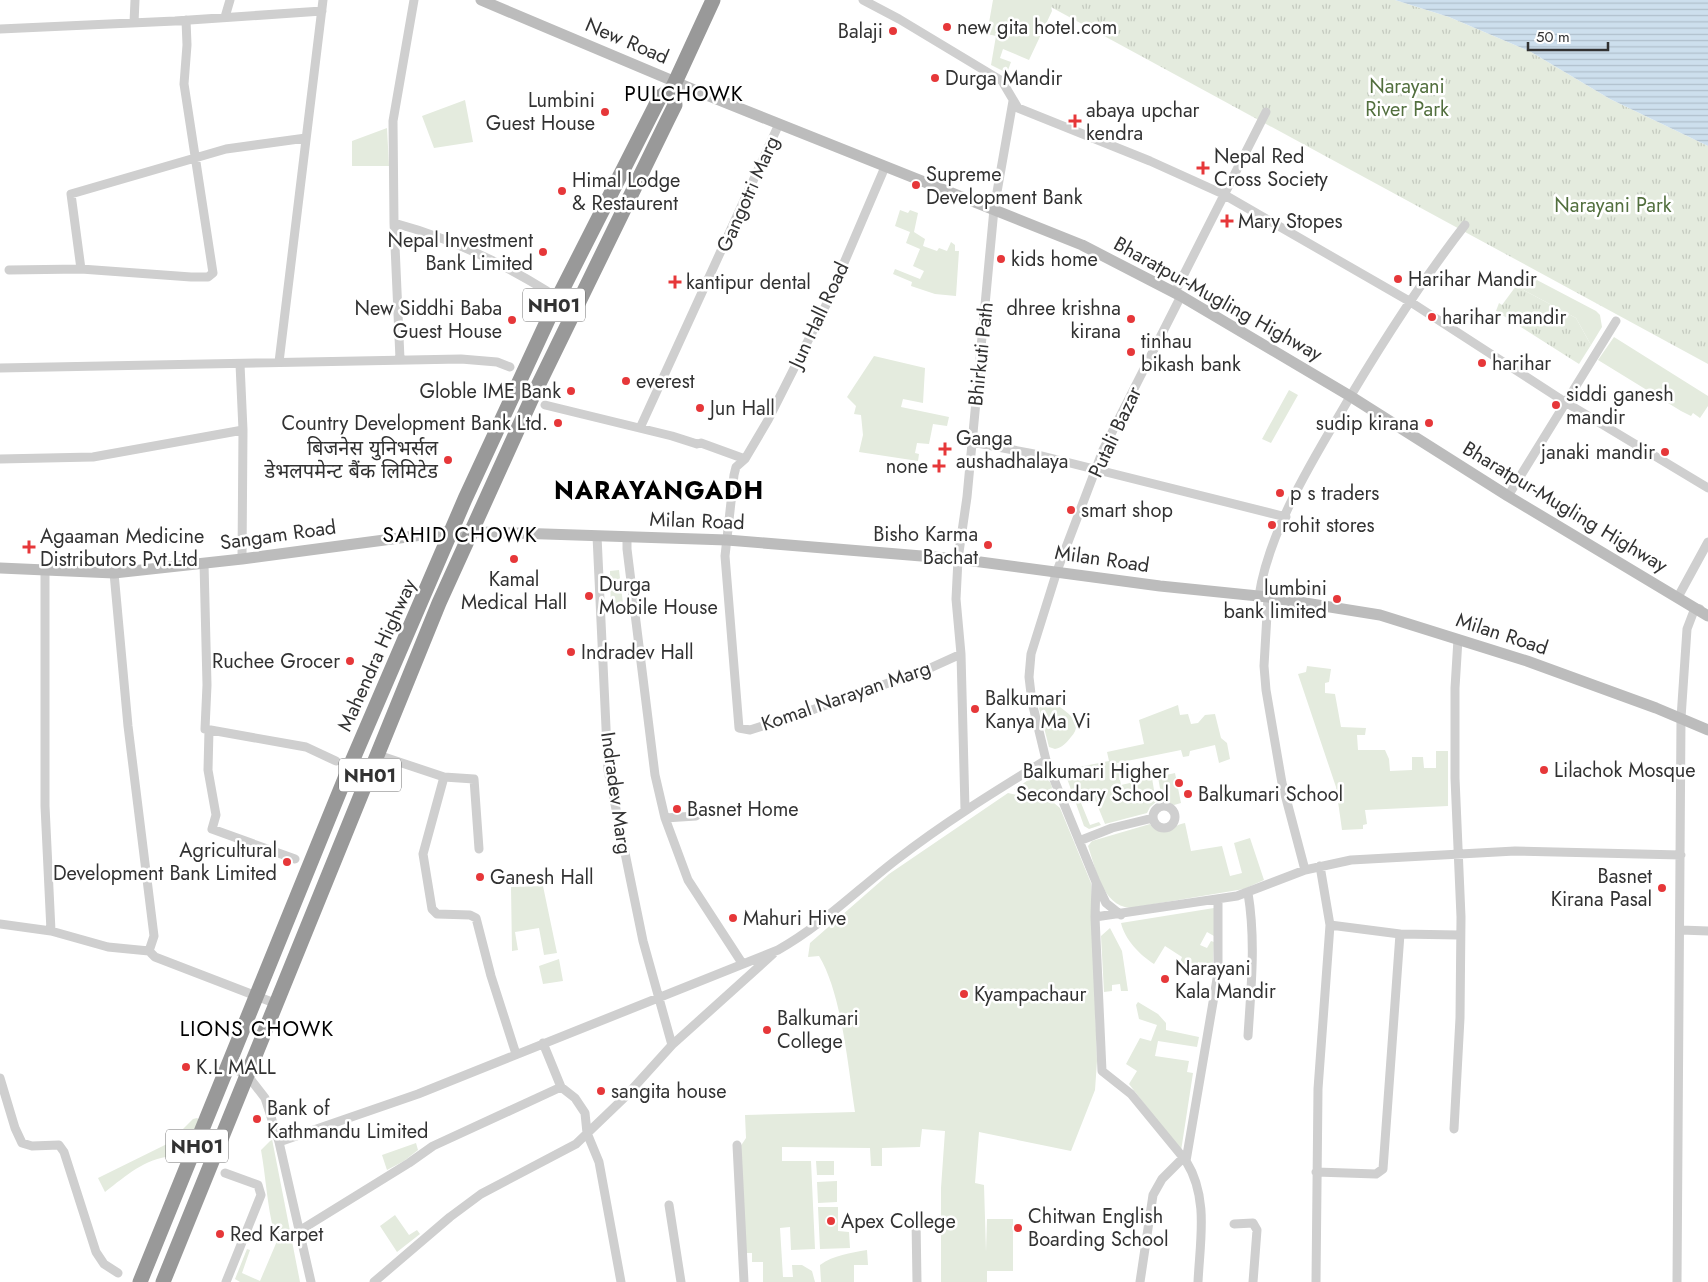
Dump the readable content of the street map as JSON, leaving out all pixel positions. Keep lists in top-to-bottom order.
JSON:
{
  "streets": {
    "highway": ["NH01", "Mahendra Highway"],
    "street": [
      "New Road",
      "Gangotri Marg",
      "Bharatpur-Mugling Highway",
      "Jun Hall Road",
      "Bhirkuti Path",
      "Putali Bazar",
      "Milan Road",
      "Sangam Road",
      "Komal Narayan Marg",
      "Indradev Marg"
    ]
  },
  "crossings": [
    ["New Road", "Bharatpur-Mugling Highway"],
    ["New Road", "Mahendra Highway"],
    ["Gangotri Marg", "Bharatpur-Mugling Highway"],
    ["Bharatpur-Mugling Highway", "Jun Hall Road"],
    ["Bharatpur-Mugling Highway", "Bhirkuti Path"],
    ["Bharatpur-Mugling Highway", "Putali Bazar"],
    ["Bharatpur-Mugling Highway", "Mahendra Highway"],
    ["Jun Hall Road", "Milan Road"],
    ["Jun Hall Road", "Komal Narayan Marg"],
    ["Bhirkuti Path", "Milan Road"],
    ["Bhirkuti Path", "Komal Narayan Marg"],
    ["Putali Bazar", "Milan Road"],
    ["Milan Road", "Sangam Road"],
    ["Milan Road", "Mahendra Highway"],
    ["Milan Road", "Komal Narayan Marg"],
    ["Milan Road", "Indradev Marg"],
    ["Sangam Road", "Mahendra Highway"]
  ],
  "districts": [
    "PULCHOWK",
    "NARAYANGADH",
    "SAHID CHOWK",
    "LIONS CHOWK"
  ],
  "parks": ["Narayani River Park", "Narayani Park"],
  "places": {
    "other": [
      "new gita hotel.com",
      "Balaji",
      "Durga Mandir",
      "Lumbini Guest House",
      "Supreme Development Bank",
      "Himal Lodge & Restaurent",
      "Nepal Investment Bank Limited",
      "kids home",
      "Harihar Mandir",
      "harihar mandir",
      "dhree krishna kirana",
      "New Siddhi Baba Guest House",
      "tinhau bikash bank",
      "harihar",
      "everest",
      "Globle IME Bank",
      "siddi ganesh mandir",
      "Jun Hall",
      "Country Development Bank Ltd.",
      "sudip kirana",
      "janaki mandir",
      "बिजनेस युनिभर्सल डेभलपमेन्ट बैंक लिमिटेड",
      "p s traders",
      "smart shop",
      "rohit stores",
      "Bisho Karma Bachat",
      "Kamal Medical Hall",
      "Durga Mobile House",
      "lumbini bank limited",
      "Indradev Hall",
      "Ruchee Grocer",
      "Balkumari Kanya Ma Vi",
      "Lilachok Mosque",
      "Balkumari Higher Secondary School",
      "Balkumari School",
      "Basnet Home",
      "Agricultural Development Bank Limited",
      "Ganesh Hall",
      "Basnet Kirana Pasal",
      "Mahuri Hive",
      "Narayani Kala Mandir",
      "Kyampachaur",
      "Balkumari College",
      "K.L MALL",
      "sangita house",
      "Bank of Kathmandu Limited",
      "Apex College",
      "Chitwan English Boarding School",
      "Red Karpet"
    ],
    "health": [
      "abaya upchar kendra",
      "Nepal Red Cross Society",
      "Mary Stopes",
      "kantipur dental",
      "Ganga aushadhalaya",
      "none",
      "Agaaman Medicine Distributors Pvt.Ltd"
    ]
  },
  "scale_bar": "50 m"
}
